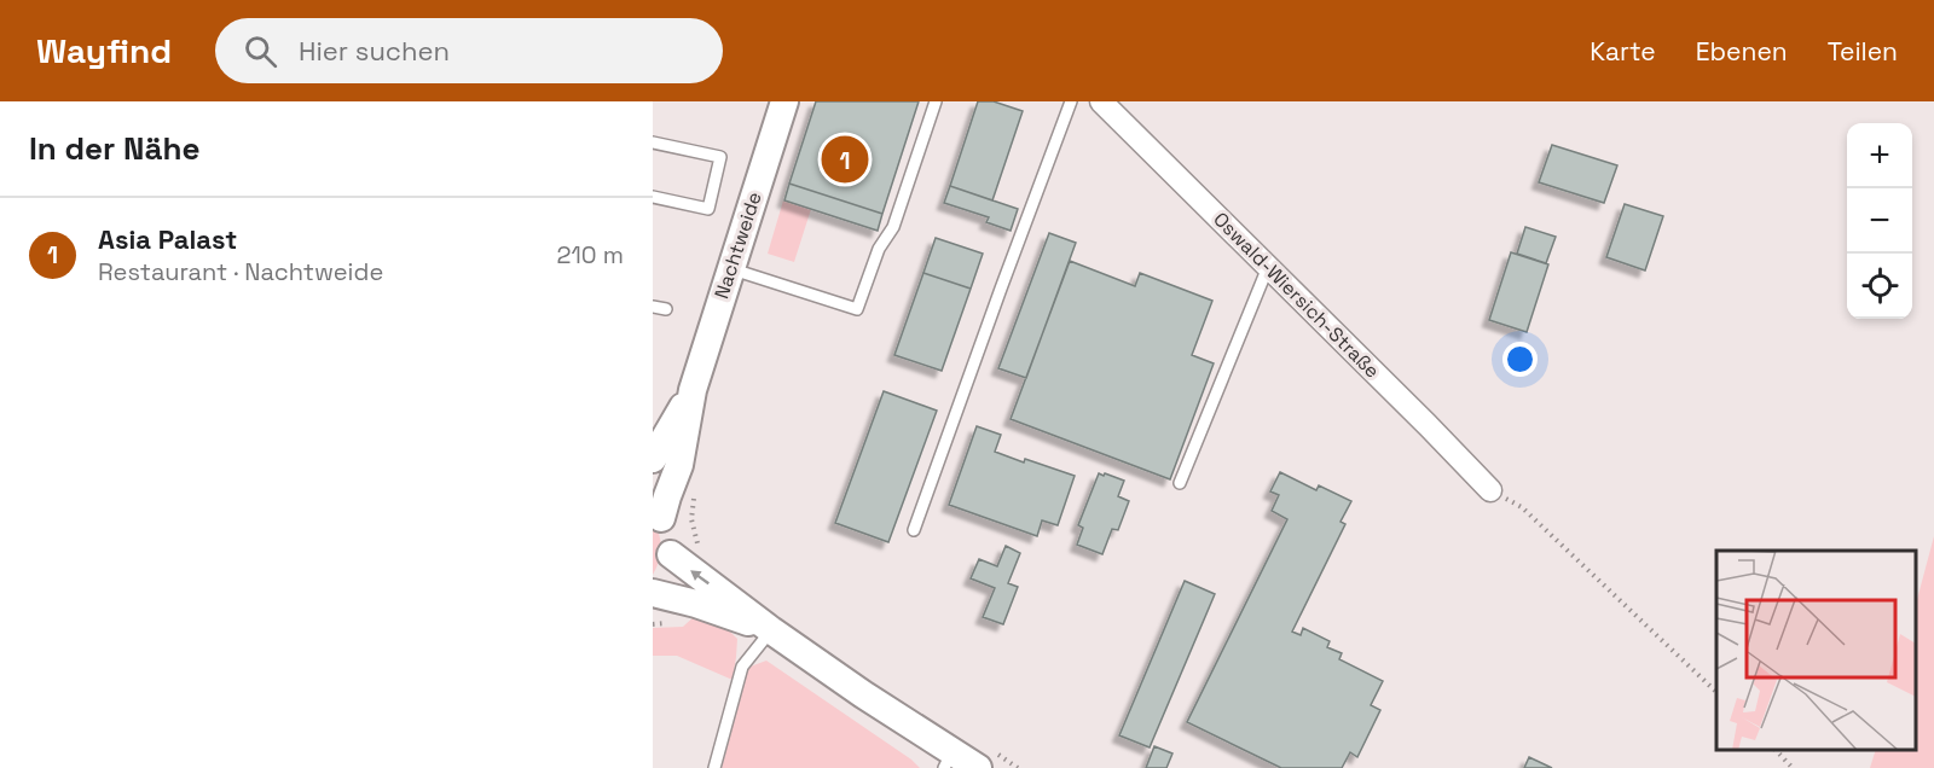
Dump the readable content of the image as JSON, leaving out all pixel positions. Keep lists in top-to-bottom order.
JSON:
{
  "streets": {
    "street": ["Nachtweide", "Oswald-Wiersich-Straße"]
  },
  "page": {
    "header": "Wayfind",
    "search": "Hier suchen",
    "nav": ["Karte", "Ebenen", "Teilen"],
    "heading": "In der Nähe",
    "map_buttons": ["+", "−"],
    "pins": "1",
    "list": [
      {
        "mark": "1",
        "name": "Asia Palast",
        "note": "Restaurant · Nachtweide",
        "value": "210 m"
      }
    ]
  }
}
